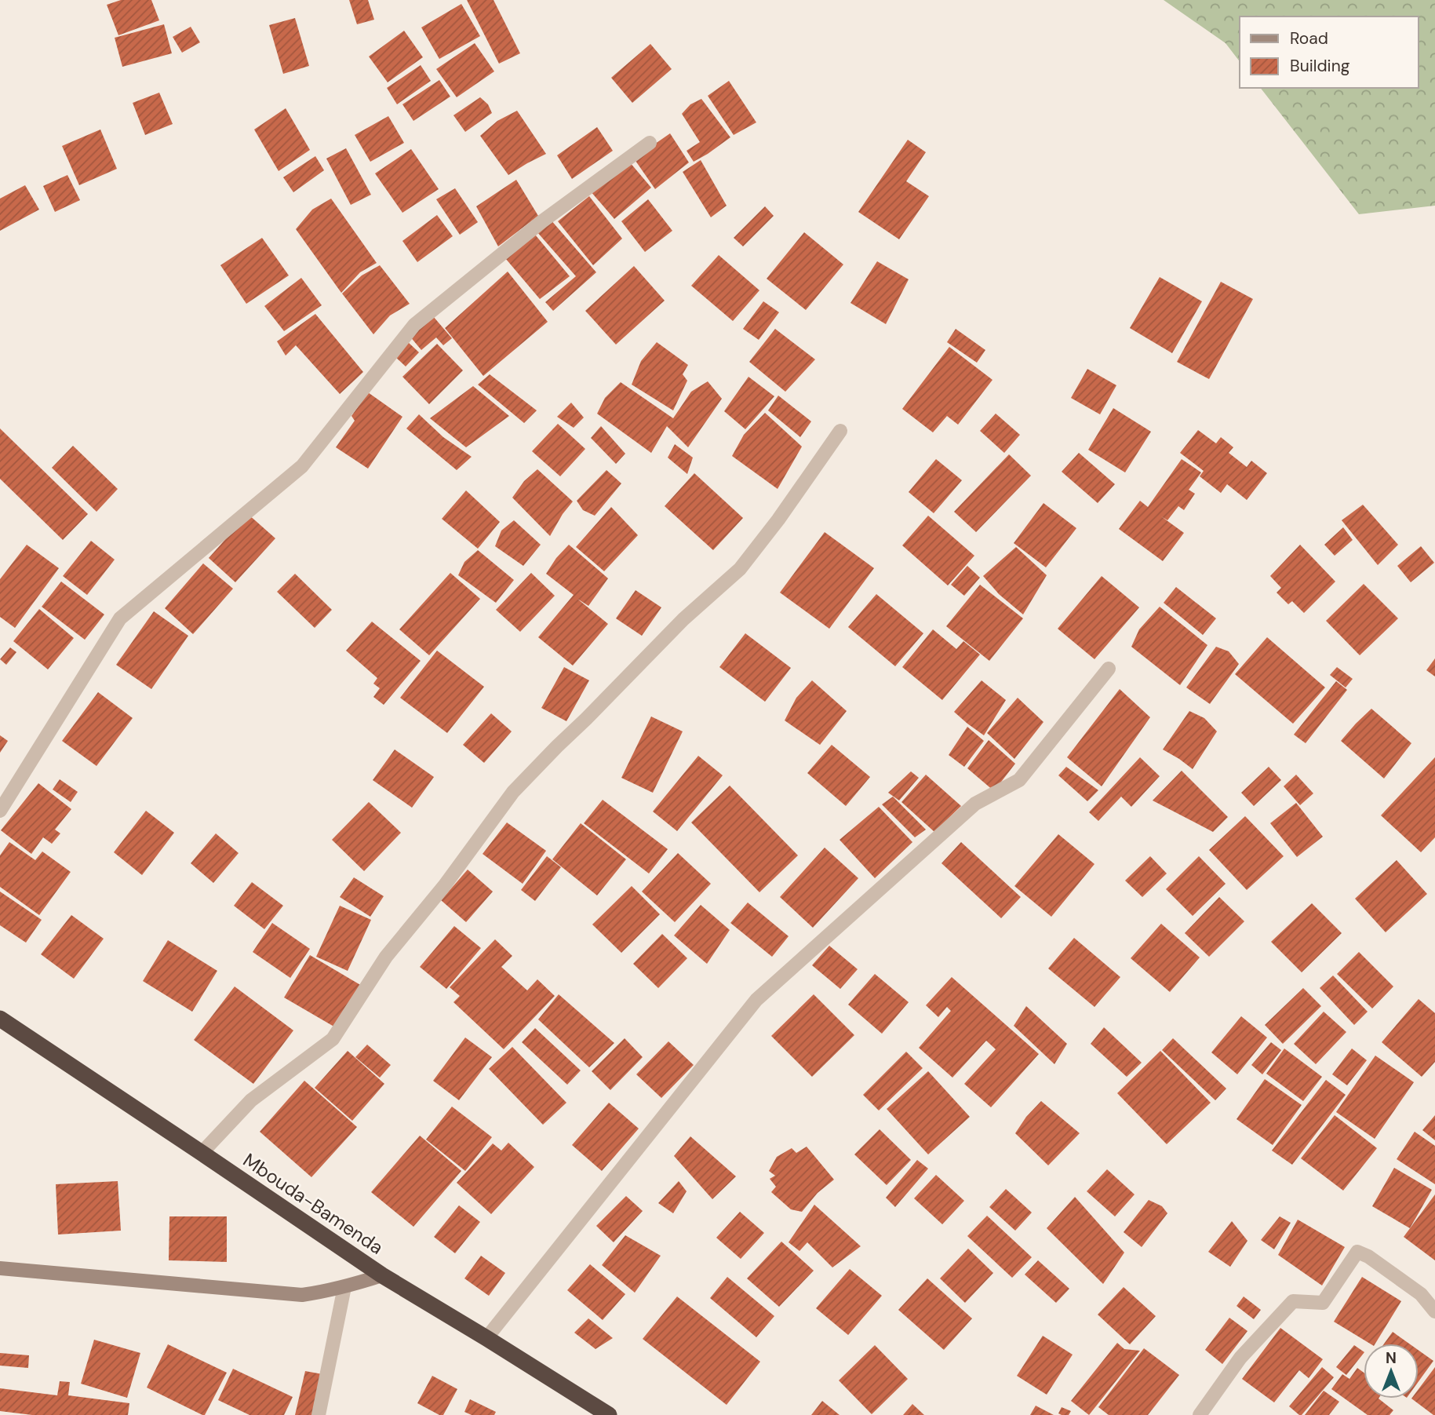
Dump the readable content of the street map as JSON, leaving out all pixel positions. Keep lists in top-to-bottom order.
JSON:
{
  "streets": {
    "highway": ["Mbouda-Bamenda"]
  },
  "legend": ["Road", "Building"],
  "north": "top"
}
